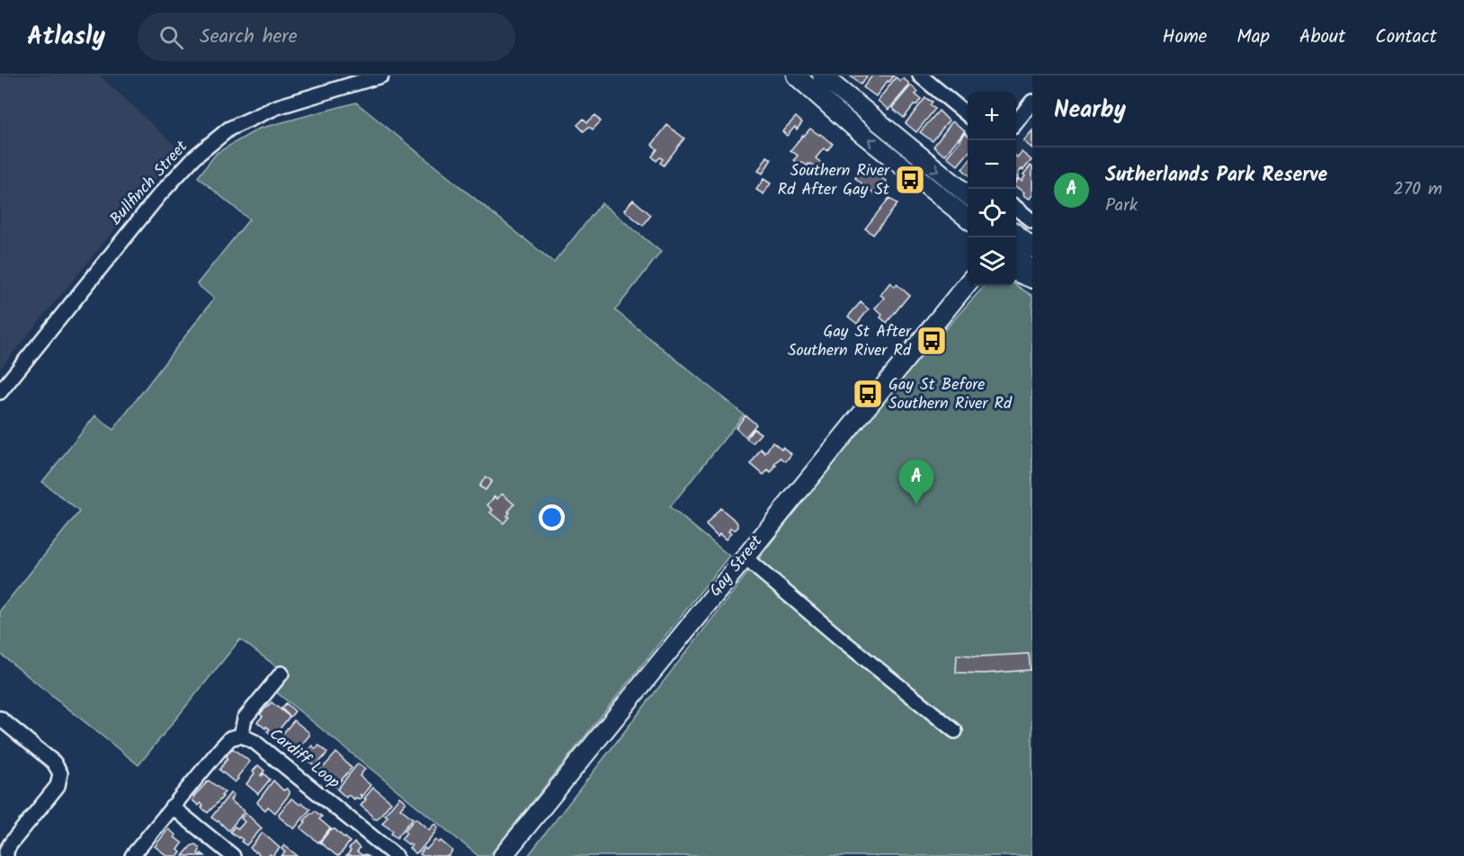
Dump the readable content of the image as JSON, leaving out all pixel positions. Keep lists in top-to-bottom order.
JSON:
{
  "streets": {
    "main road": ["Gay Street"],
    "street": ["Bullfinch Street", "Cardiff Loop"]
  },
  "places": {
    "bus stop": ["Southern River Rd After Gay St", "Gay St After Southern River Rd", "Gay St Before Southern River Rd"]
  },
  "page": {
    "header": "Atlasly",
    "search": "Search here",
    "nav": [
      "Home",
      "Map",
      "About",
      "Contact"
    ],
    "heading": "Nearby",
    "map_buttons": ["+", "−"],
    "list": [
      {
        "mark": "A",
        "name": "Sutherlands Park Reserve",
        "note": "Park",
        "value": "270 m"
      }
    ],
    "pins": "A"
  }
}
